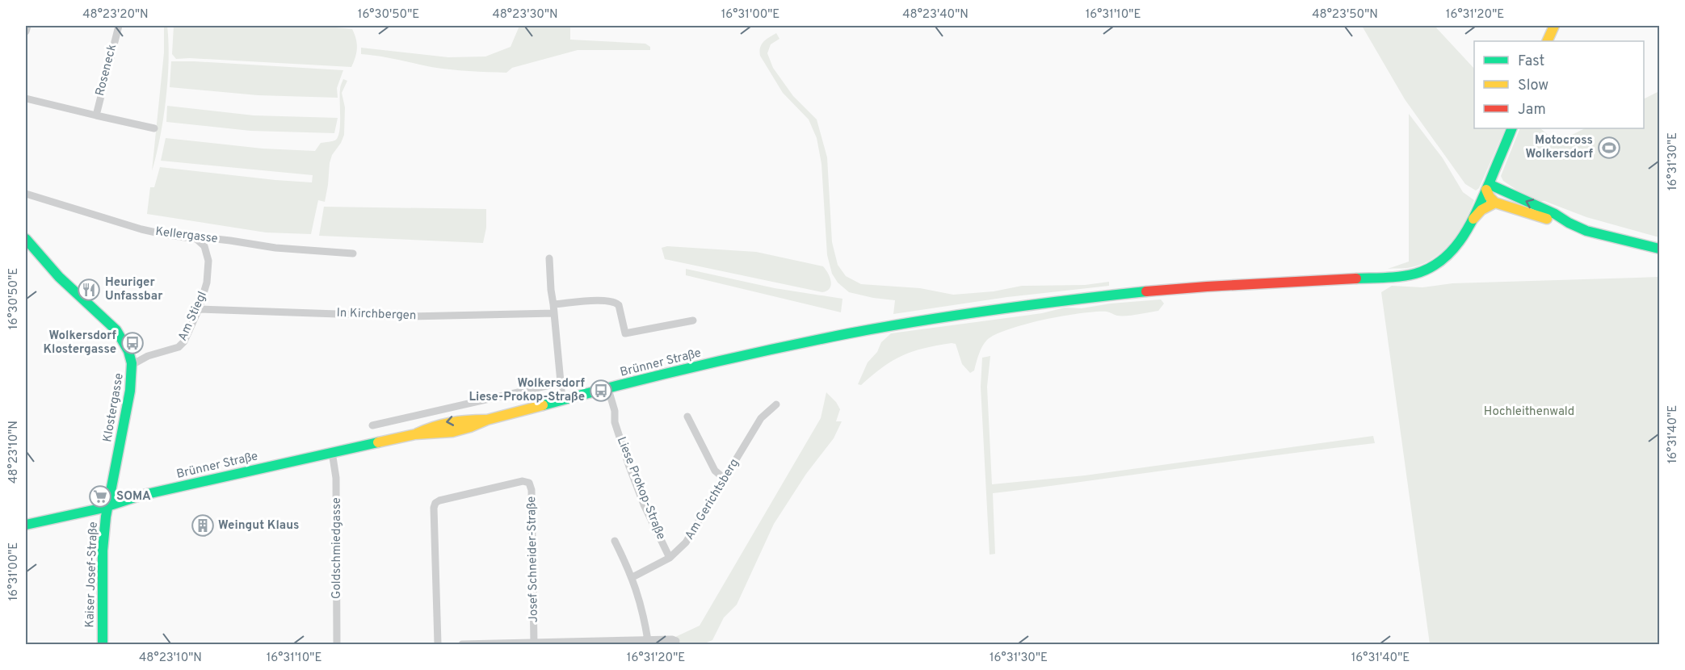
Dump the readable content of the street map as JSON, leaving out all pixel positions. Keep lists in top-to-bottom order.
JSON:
{
  "streets": {
    "main road": ["Brünner Straße", "Klostergasse", "Kaiser Josef-Straße"],
    "street": [
      "Roseneck",
      "Kellergasse",
      "In Kirchbergen",
      "Am Stiegl",
      "Liese Prokop-Straße",
      "Am Gerichtsberg",
      "Goldschmiedgasse",
      "Josef Schneider-Straße"
    ]
  },
  "crossings": [
    ["Kellergasse", "Am Stiegl"],
    ["In Kirchbergen", "Am Stiegl"],
    ["Am Stiegl", "Klostergasse"],
    ["Brünner Straße", "Klostergasse"],
    ["Brünner Straße", "Liese Prokop-Straße"],
    ["Brünner Straße", "Goldschmiedgasse"],
    ["Brünner Straße", "Kaiser Josef-Straße"],
    ["Klostergasse", "Kaiser Josef-Straße"],
    ["Liese Prokop-Straße", "Am Gerichtsberg"]
  ],
  "parks": ["Hochleithenwald"],
  "places": {
    "sports": ["Motocross Wolkersdorf"],
    "restaurant": ["Heuriger Unfassbar"],
    "bus stop": ["Wolkersdorf Klostergasse", "Wolkersdorf Liese-Prokop-Straße"],
    "supermarket": ["SOMA"],
    "building": ["Weingut Klaus"]
  },
  "legend": ["Fast", "Slow", "Jam"],
  "coordinates": [
    "48°23'20\"N",
    "16°30'50\"E",
    "48°23'30\"N",
    "16°31'00\"E",
    "48°23'40\"N",
    "16°31'10\"E",
    "48°23'50\"N",
    "16°31'20\"E",
    "16°31'30\"E",
    "16°31'40\"E",
    "48°23'10\"N"
  ]
}
